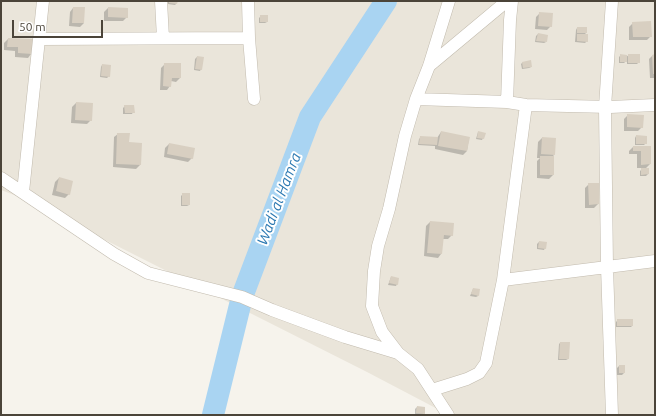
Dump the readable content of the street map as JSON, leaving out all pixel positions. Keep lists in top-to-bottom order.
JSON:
{
  "water": ["Wadi al Hamra"],
  "scale_bar": "50 m"
}
